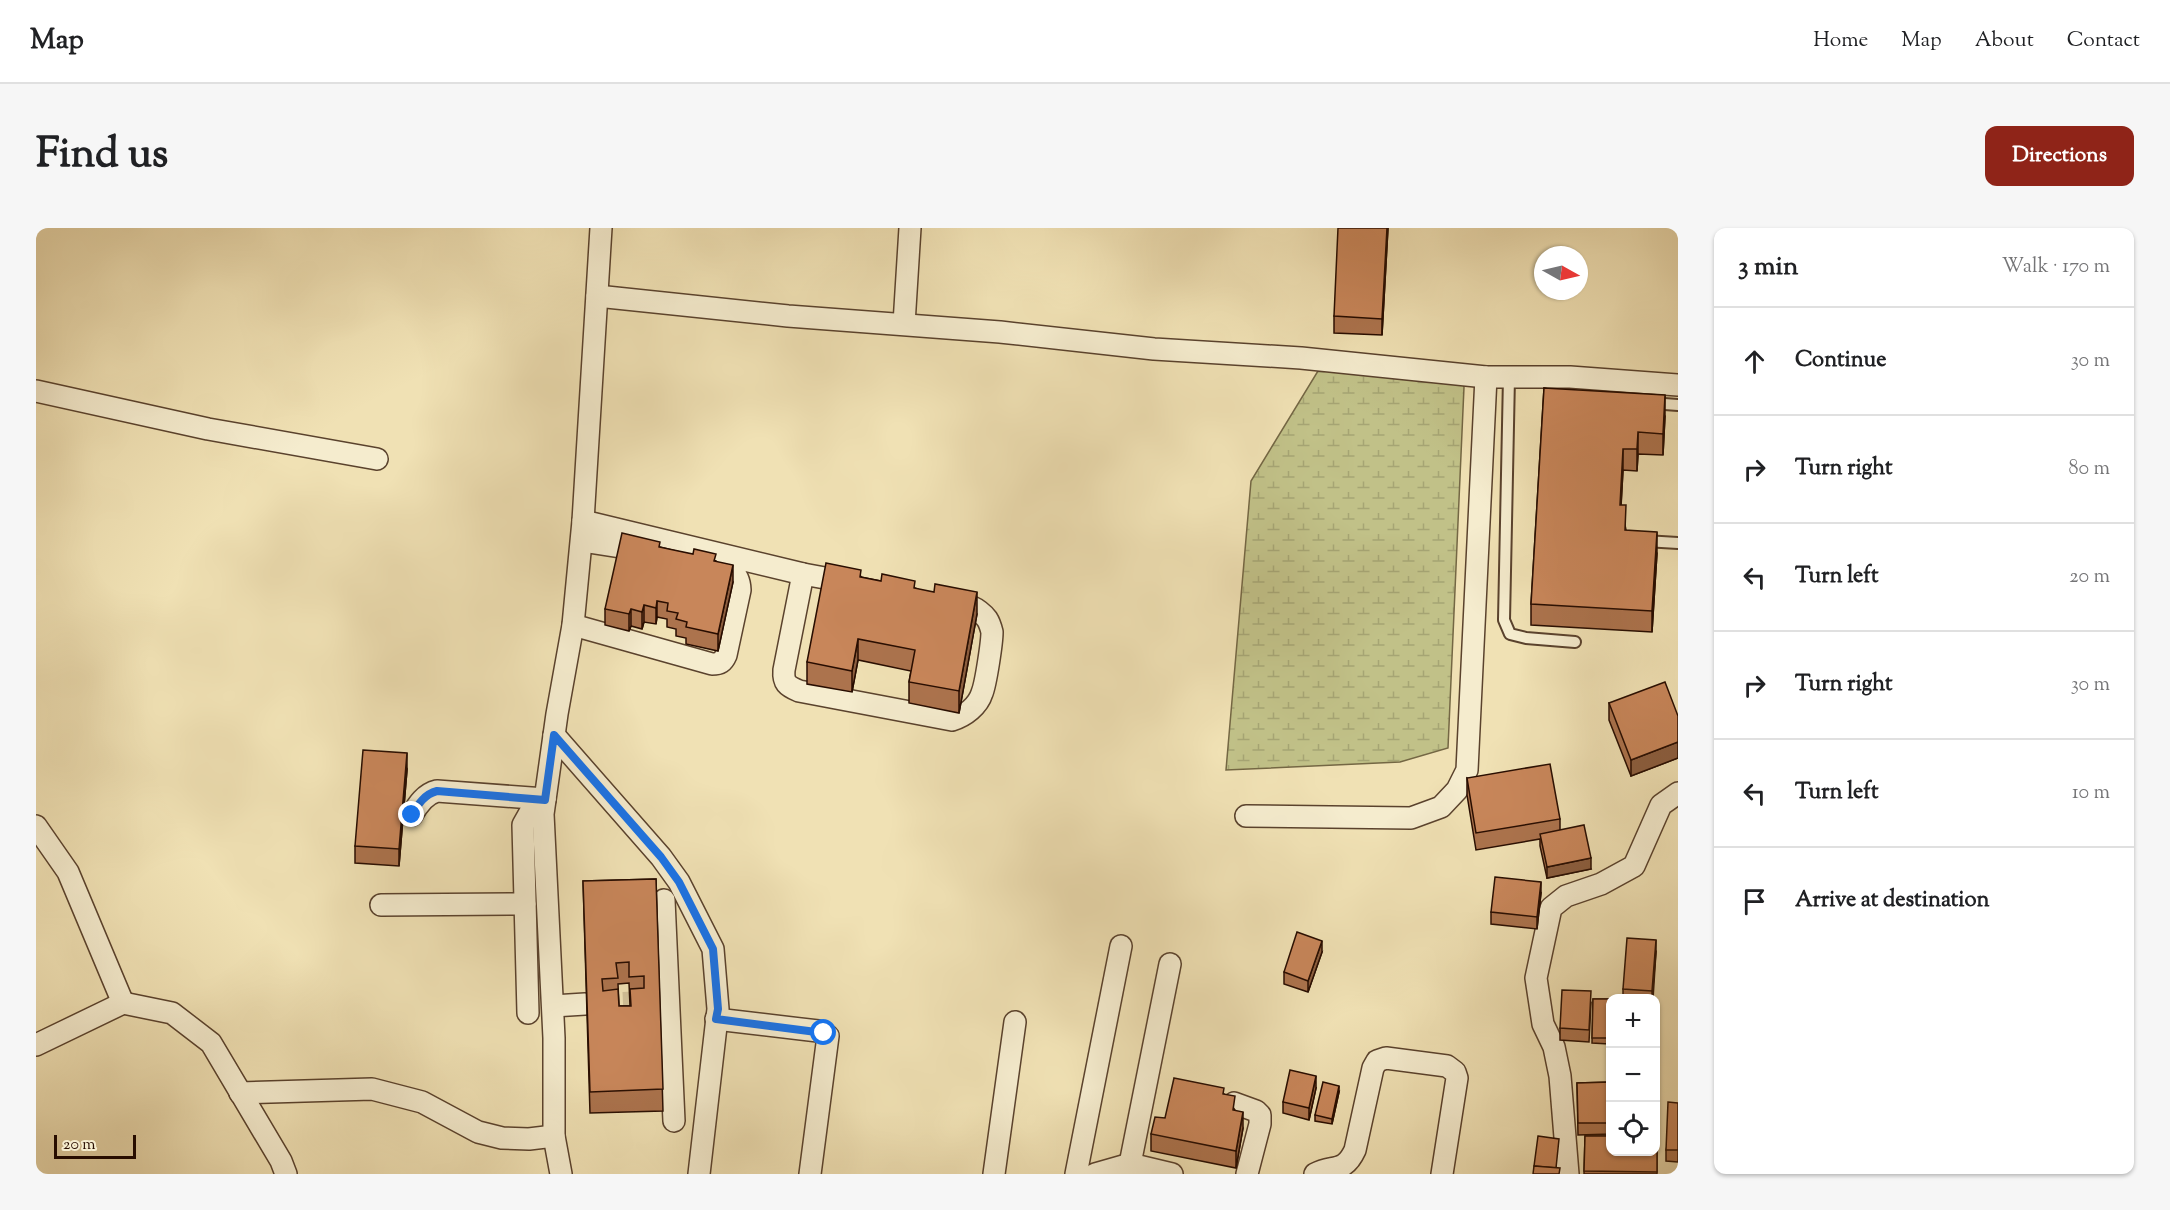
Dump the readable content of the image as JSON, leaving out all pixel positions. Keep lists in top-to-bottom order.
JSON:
{
  "scale_bar": "20 m",
  "north": "right",
  "page": {
    "header": "Map",
    "nav": [
      "Home",
      "Map",
      "About",
      "Contact"
    ],
    "title": "Find us",
    "buttons": "Directions",
    "heading": ["3 min", "Walk · 170 m"],
    "list": [
      ["Continue", "30 m"],
      ["Turn right", "80 m"],
      ["Turn left", "20 m"],
      ["Turn right", "30 m"],
      ["Turn left", "10 m"],
      "Arrive at destination"
    ],
    "map_buttons": ["+", "−"],
    "scale": "20 m"
  }
}
